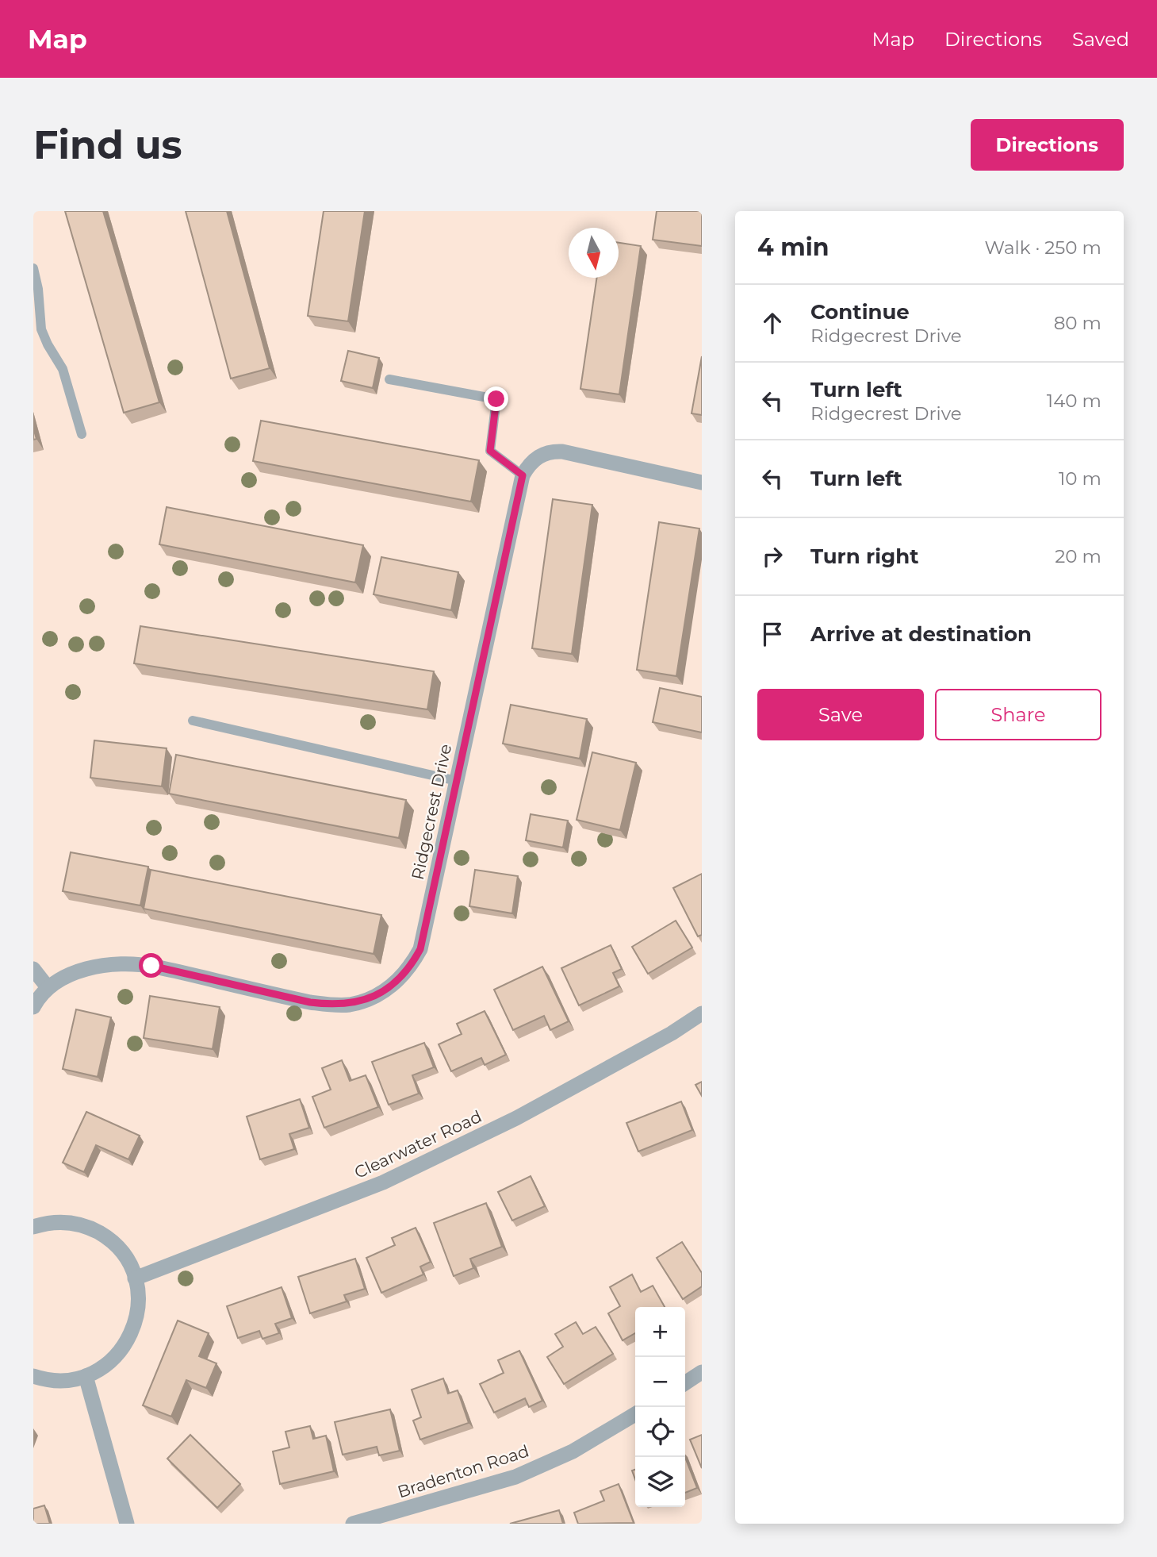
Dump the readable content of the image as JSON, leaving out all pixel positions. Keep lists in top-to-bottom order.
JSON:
{
  "streets": {
    "street": ["Ridgecrest Drive", "Clearwater Road", "Bradenton Road"]
  },
  "north": "bottom",
  "page": {
    "header": "Map",
    "nav": ["Map", "Directions", "Saved"],
    "buttons": [
      "Directions",
      ["Save", "Share"]
    ],
    "title": "Find us",
    "heading": ["4 min", "Walk · 250 m"],
    "list": [
      ["Continue", "Ridgecrest Drive", "80 m"],
      ["Turn left", "Ridgecrest Drive", "140 m"],
      ["Turn left", "10 m"],
      ["Turn right", "20 m"],
      "Arrive at destination"
    ],
    "map_buttons": ["+", "−"]
  }
}
